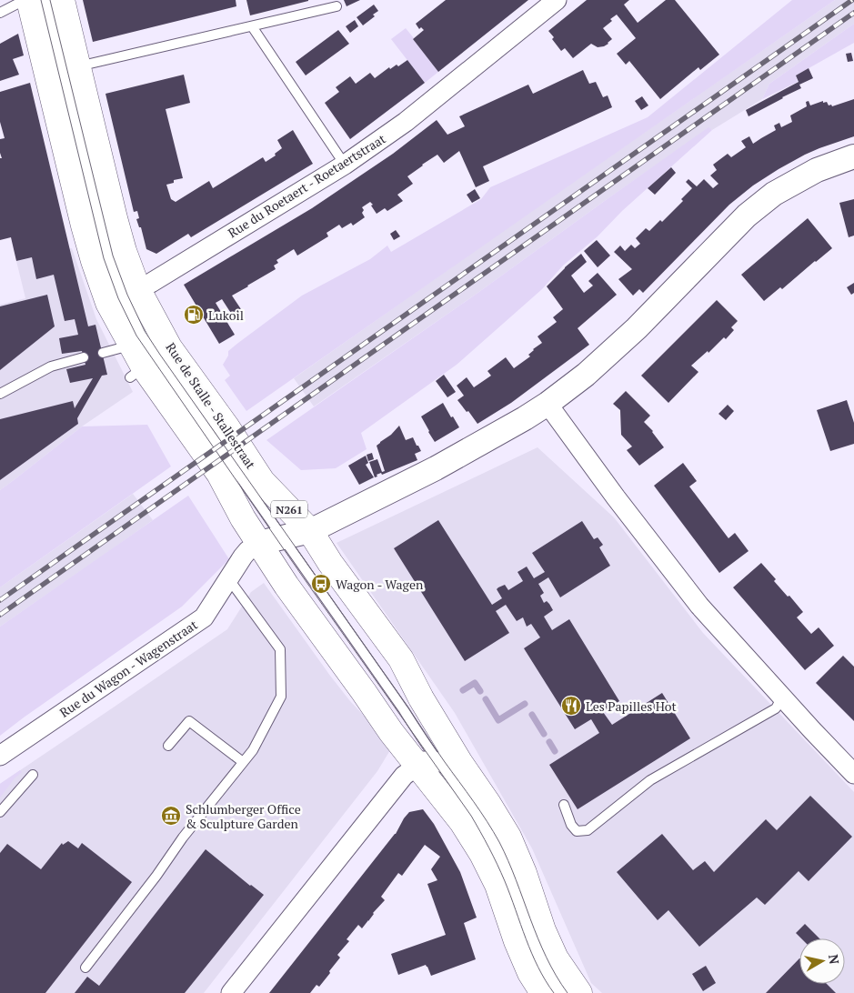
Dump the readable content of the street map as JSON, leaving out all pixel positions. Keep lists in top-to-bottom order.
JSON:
{
  "streets": {
    "main road": ["Rue de Stalle - Stallestraat", "N261"],
    "street": ["Rue du Roetaert - Roetaertstraat", "Rue du Wagon - Wagenstraat"]
  },
  "crossings": [
    ["Rue du Roetaert - Roetaertstraat", "Rue de Stalle - Stallestraat"],
    ["Rue de Stalle - Stallestraat", "Rue du Wagon - Wagenstraat"]
  ],
  "places": {
    "fuel station": ["Lukoil"],
    "bus stop": ["Wagon - Wagen"],
    "restaurant": ["Les Papilles Hot"],
    "museum": ["Schlumberger Office & Sculpture Garden"]
  },
  "north": "right"
}
